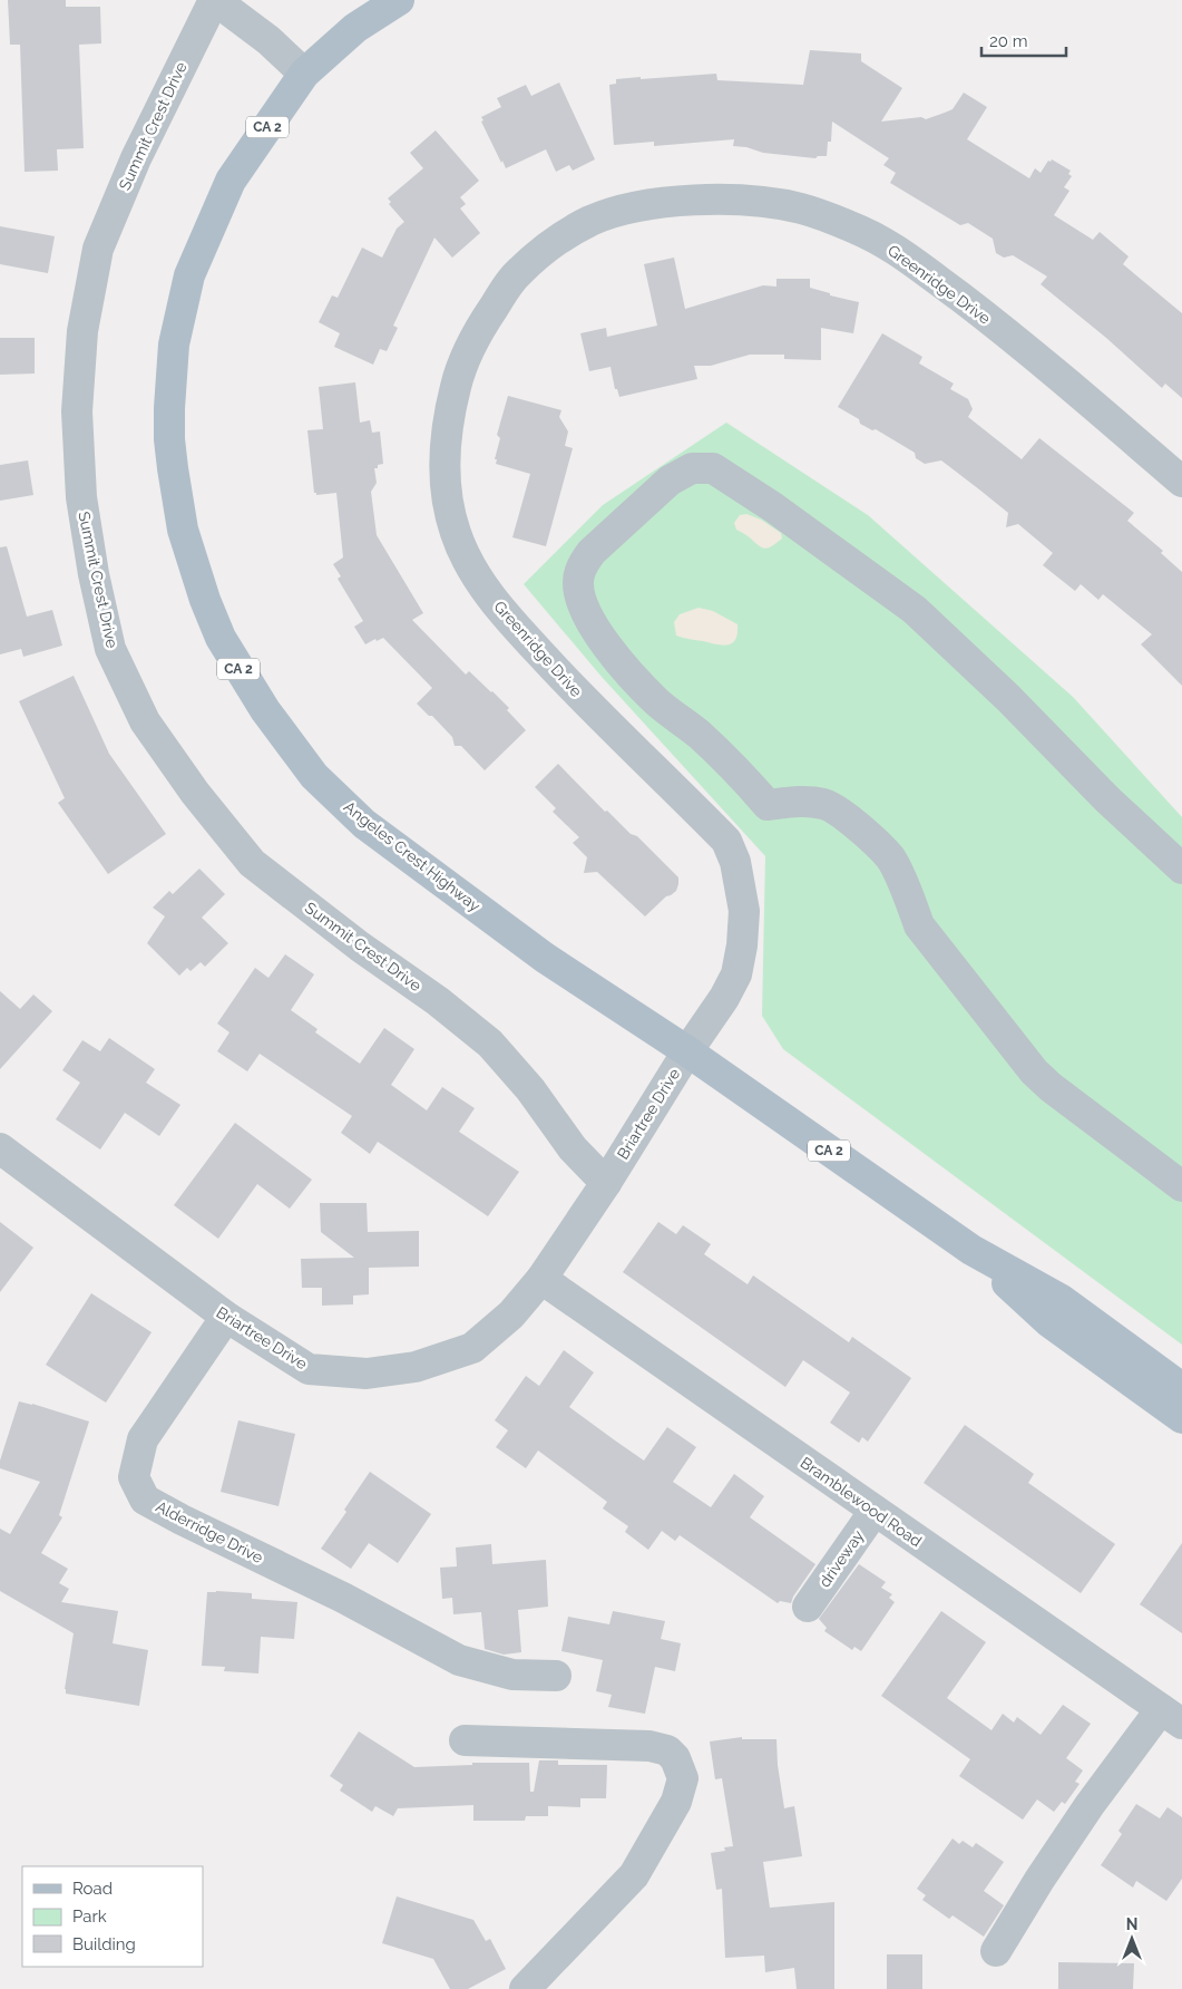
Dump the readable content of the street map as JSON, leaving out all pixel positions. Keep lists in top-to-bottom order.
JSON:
{
  "streets": {
    "main road": ["CA 2", "Angeles Crest Highway"],
    "street": [
      "Summit Crest Drive",
      "Greenridge Drive",
      "Briartree Drive",
      "Bramblewood Road",
      "Alderridge Drive",
      "driveway"
    ]
  },
  "crossings": [
    ["Summit Crest Drive", "Briartree Drive"],
    ["Greenridge Drive", "Angeles Crest Highway"],
    ["Greenridge Drive", "Briartree Drive"],
    ["Angeles Crest Highway", "Briartree Drive"],
    ["Briartree Drive", "Bramblewood Road"],
    ["Briartree Drive", "Alderridge Drive"],
    ["Bramblewood Road", "driveway"]
  ],
  "legend": ["Road", "Park", "Building"],
  "scale_bar": "20 m",
  "north": "top"
}
